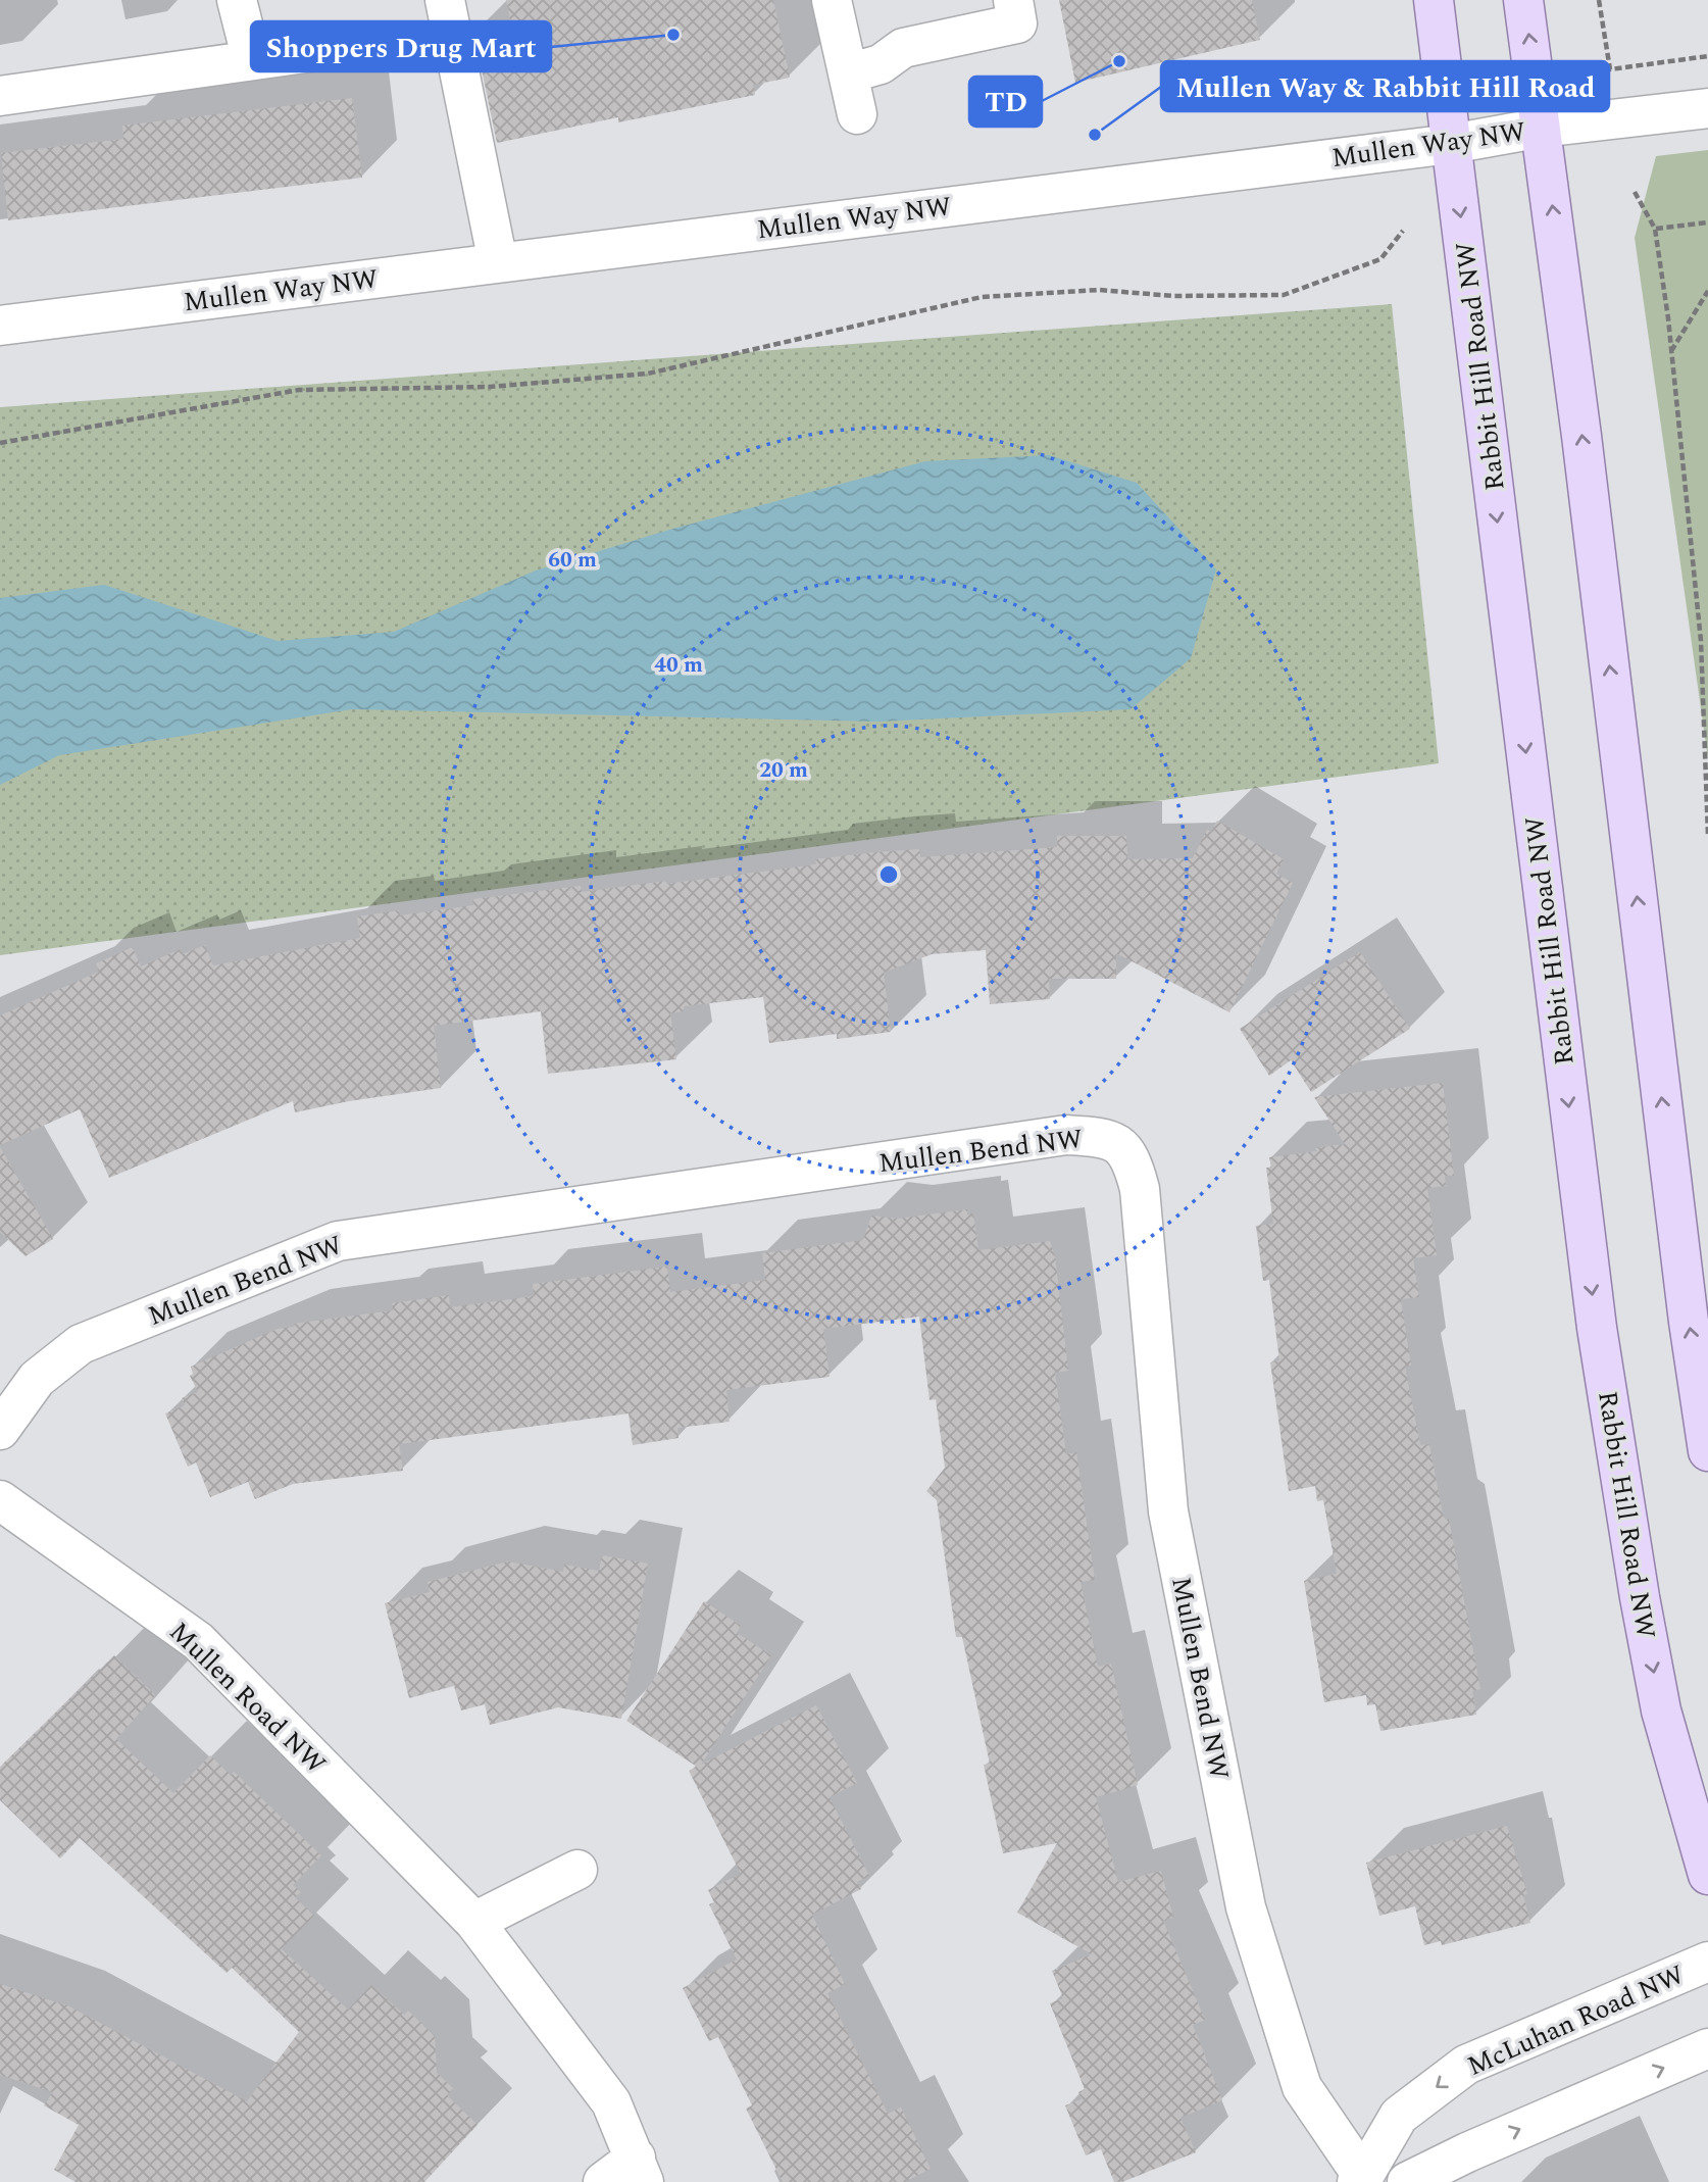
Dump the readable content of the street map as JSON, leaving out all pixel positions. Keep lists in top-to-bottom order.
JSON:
{
  "streets": {
    "main road": ["Rabbit Hill Road NW"],
    "street": [
      "Mullen Way NW",
      "Mullen Bend NW",
      "Mullen Road NW",
      "McLuhan Road NW"
    ]
  },
  "crossings": [
    ["Mullen Way NW", "Rabbit Hill Road NW"],
    ["Mullen Bend NW", "McLuhan Road NW"]
  ],
  "places": ["Shoppers Drug Mart", "TD", "Mullen Way & Rabbit Hill Road"],
  "rings": ["60 m", "40 m", "20 m"]
}
